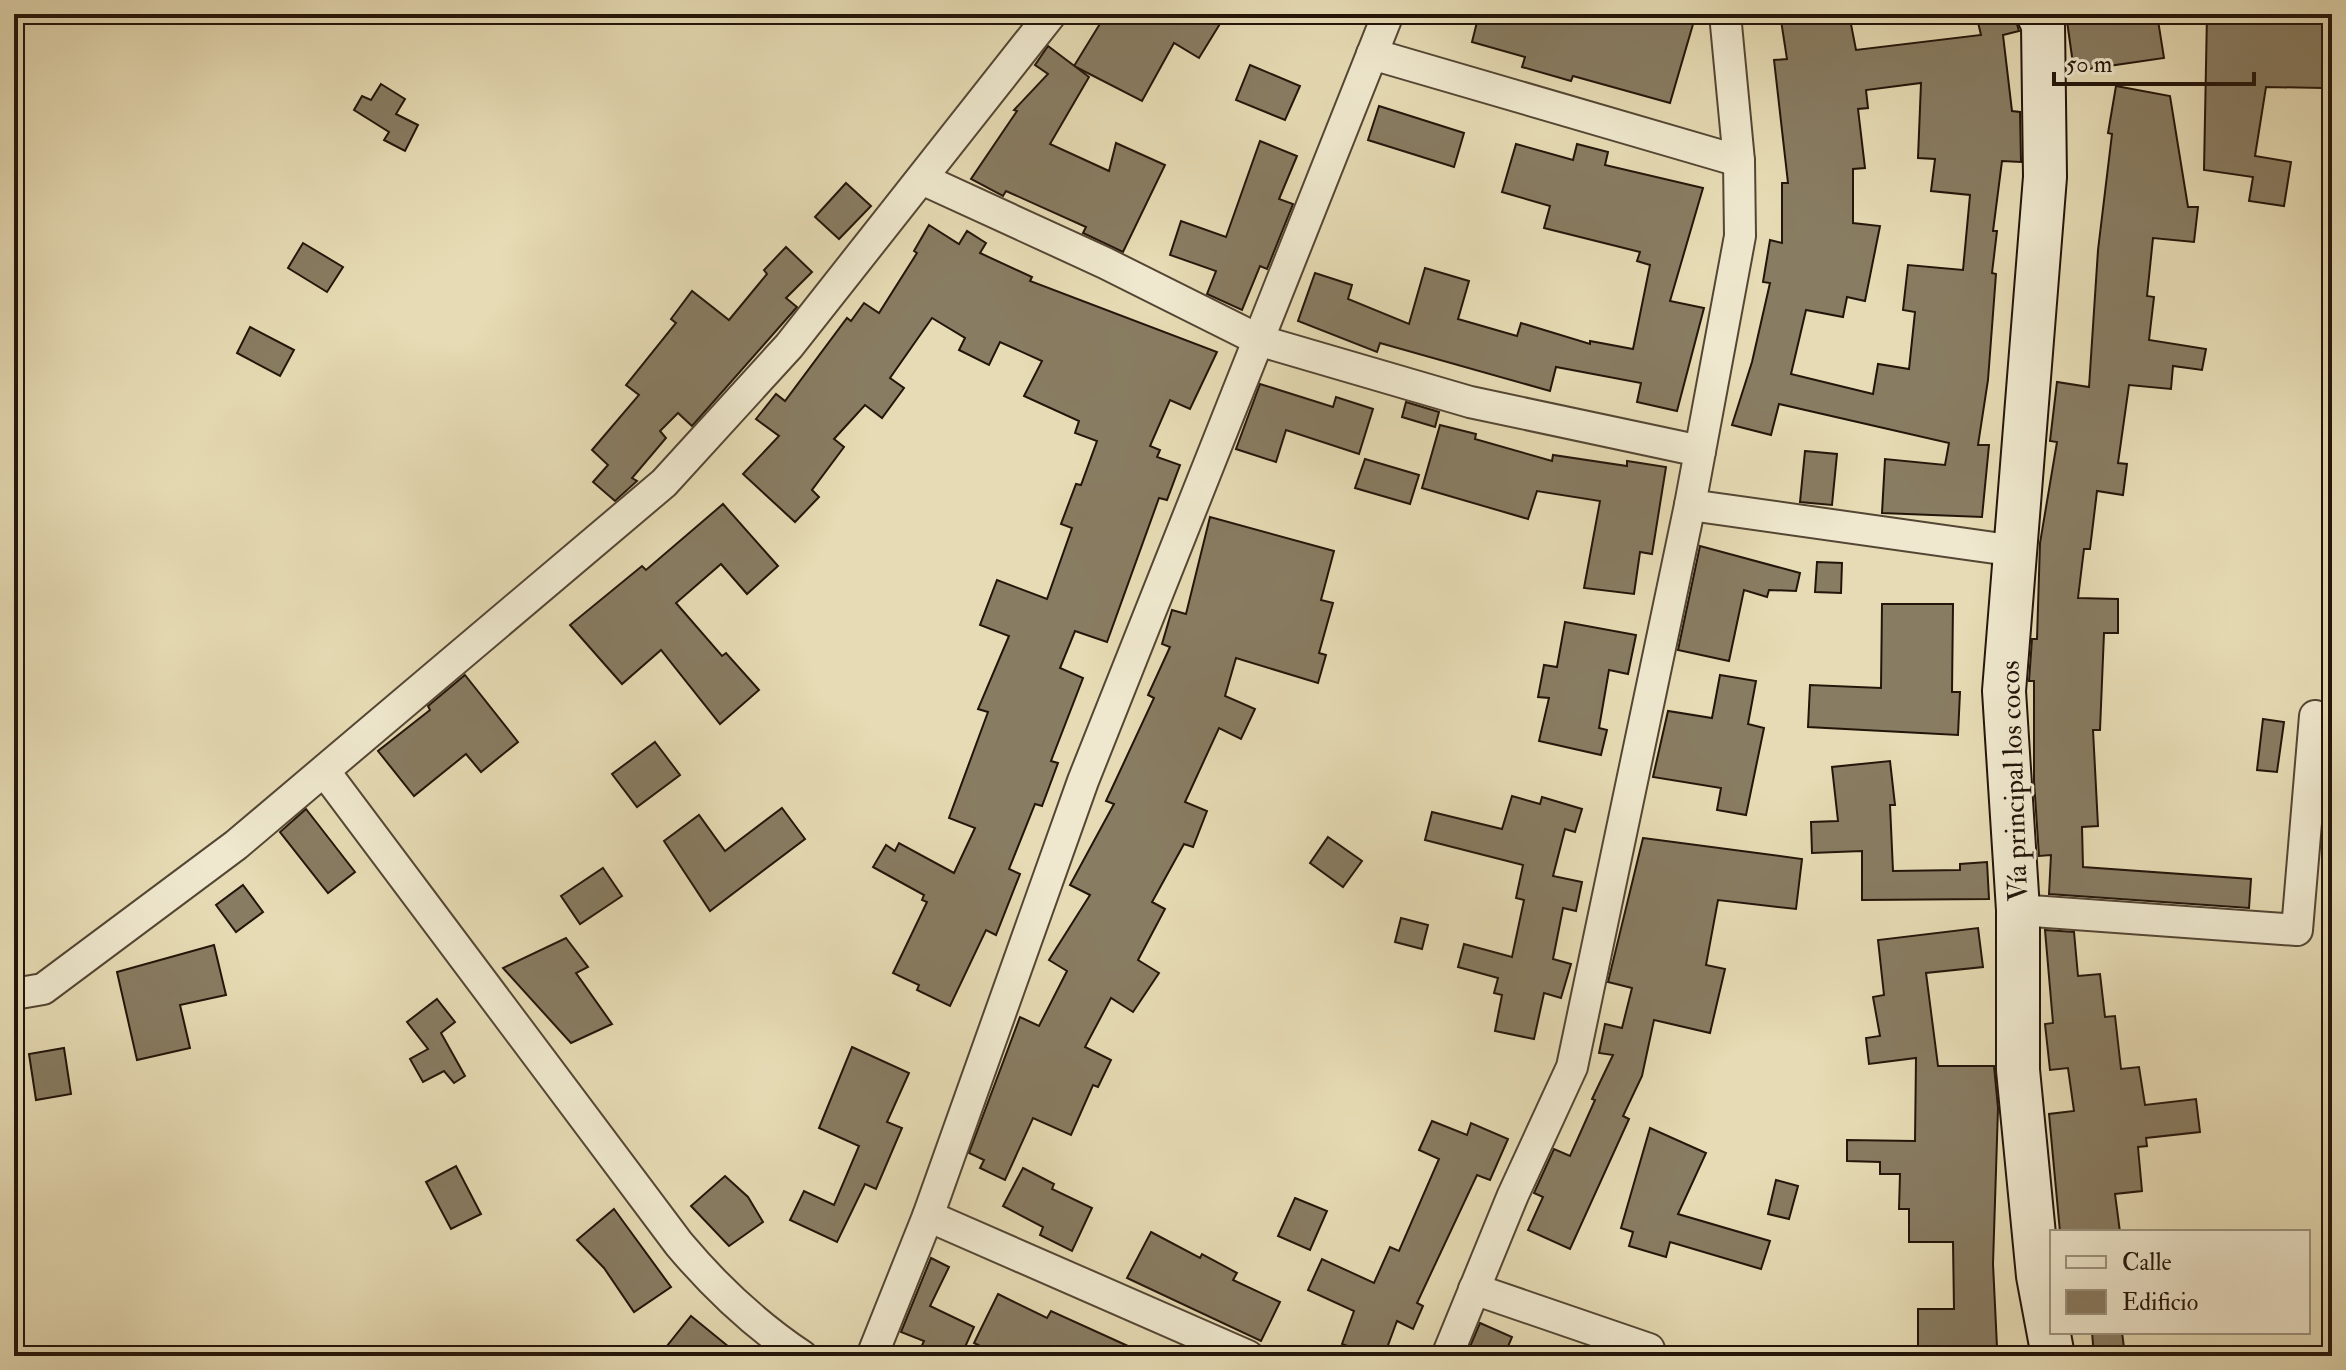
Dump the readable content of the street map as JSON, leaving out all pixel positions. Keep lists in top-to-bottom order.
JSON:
{
  "streets": {
    "street": ["Vía principal los cocos"]
  },
  "legend": ["Calle", "Edificio"],
  "scale_bar": "50 m"
}
